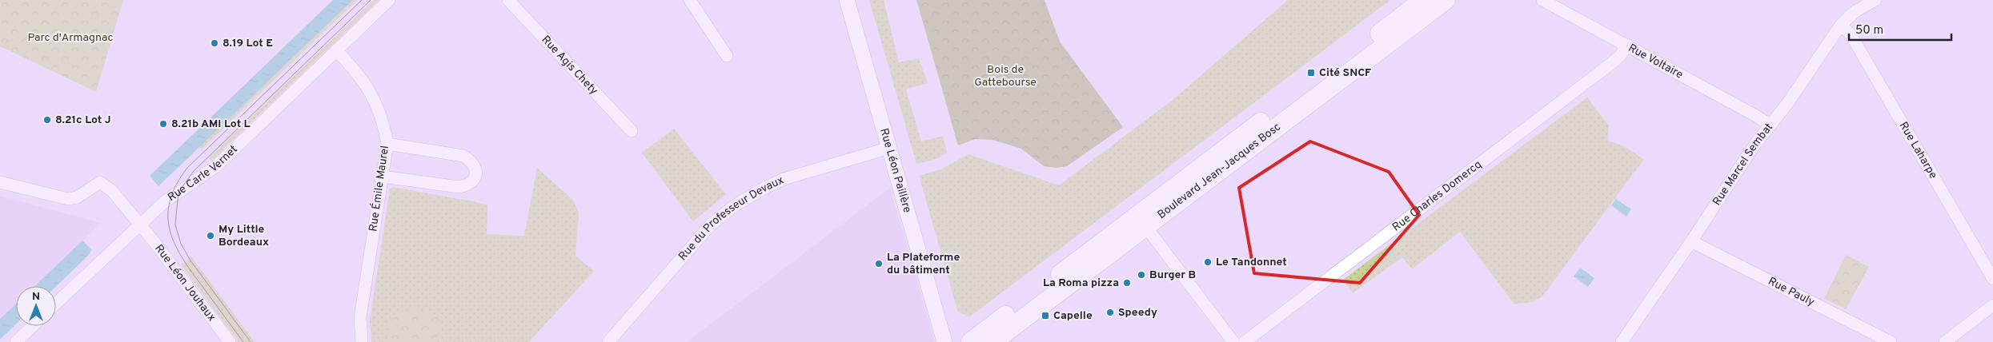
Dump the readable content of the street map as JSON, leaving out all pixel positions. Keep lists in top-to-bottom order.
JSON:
{
  "streets": {
    "main road": ["Boulevard Jean-Jacques Bosc"],
    "street": [
      "Rue Voltaire",
      "Rue Agis Chety",
      "Rue Laharpe",
      "Rue Marcel Sembat",
      "Rue Léon Paillère",
      "Rue Carle Vernet",
      "Rue Émile Maurel",
      "Rue Charles Domercq",
      "Rue du Professeur Devaux",
      "Rue Léon Jouhaux",
      "Rue Pauly"
    ]
  },
  "crossings": [
    ["Rue Voltaire", "Rue Marcel Sembat"],
    ["Rue Voltaire", "Rue Charles Domercq"],
    ["Rue Laharpe", "Rue Marcel Sembat"],
    ["Rue Marcel Sembat", "Rue Pauly"],
    ["Rue Léon Paillère", "Rue du Professeur Devaux"],
    ["Rue Carle Vernet", "Rue Émile Maurel"],
    ["Rue Carle Vernet", "Rue Léon Jouhaux"]
  ],
  "parks": ["Parc d'Armagnac", "Bois de Gattebourse"],
  "places": {
    "other": [
      "8.19 Lot E",
      "8.21c Lot J",
      "8.21b AMI Lot L",
      "My Little Bordeaux",
      "Le Tandonnet",
      "La Plateforme du bâtiment",
      "Burger B",
      "La Roma pizza",
      "Speedy"
    ],
    "transit": ["Cité SNCF", "Capelle"]
  },
  "scale_bar": "50 m",
  "north": "top"
}
